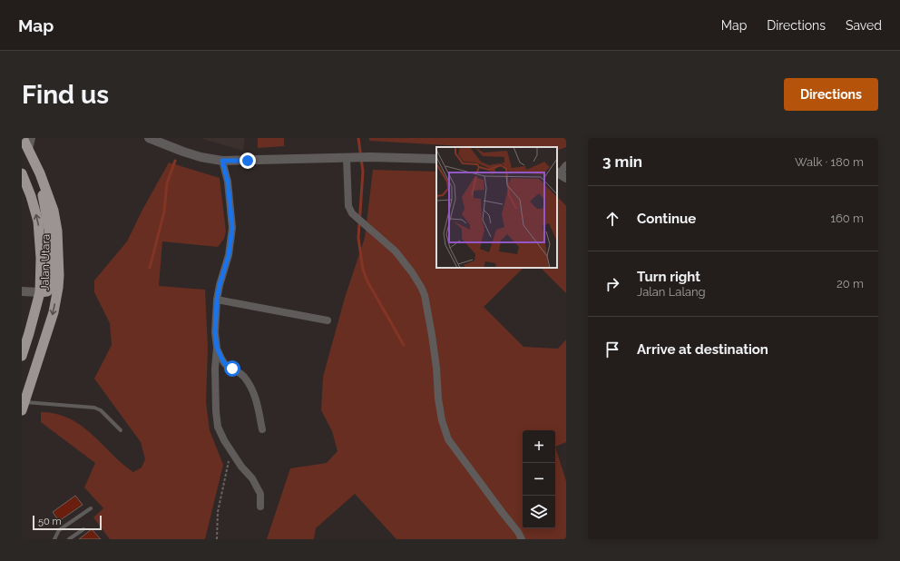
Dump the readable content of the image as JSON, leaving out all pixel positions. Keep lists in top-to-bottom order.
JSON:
{
  "streets": {
    "highway": ["Jalan Utara"]
  },
  "scale_bar": "50 m",
  "page": {
    "header": "Map",
    "nav": ["Map", "Directions", "Saved"],
    "buttons": "Directions",
    "title": "Find us",
    "heading": ["3 min", "Walk · 180 m"],
    "list": [
      ["Continue", "160 m"],
      ["Turn right", "Jalan Lalang", "20 m"],
      "Arrive at destination"
    ],
    "map_buttons": ["+", "−"],
    "scale": "50 m"
  }
}
